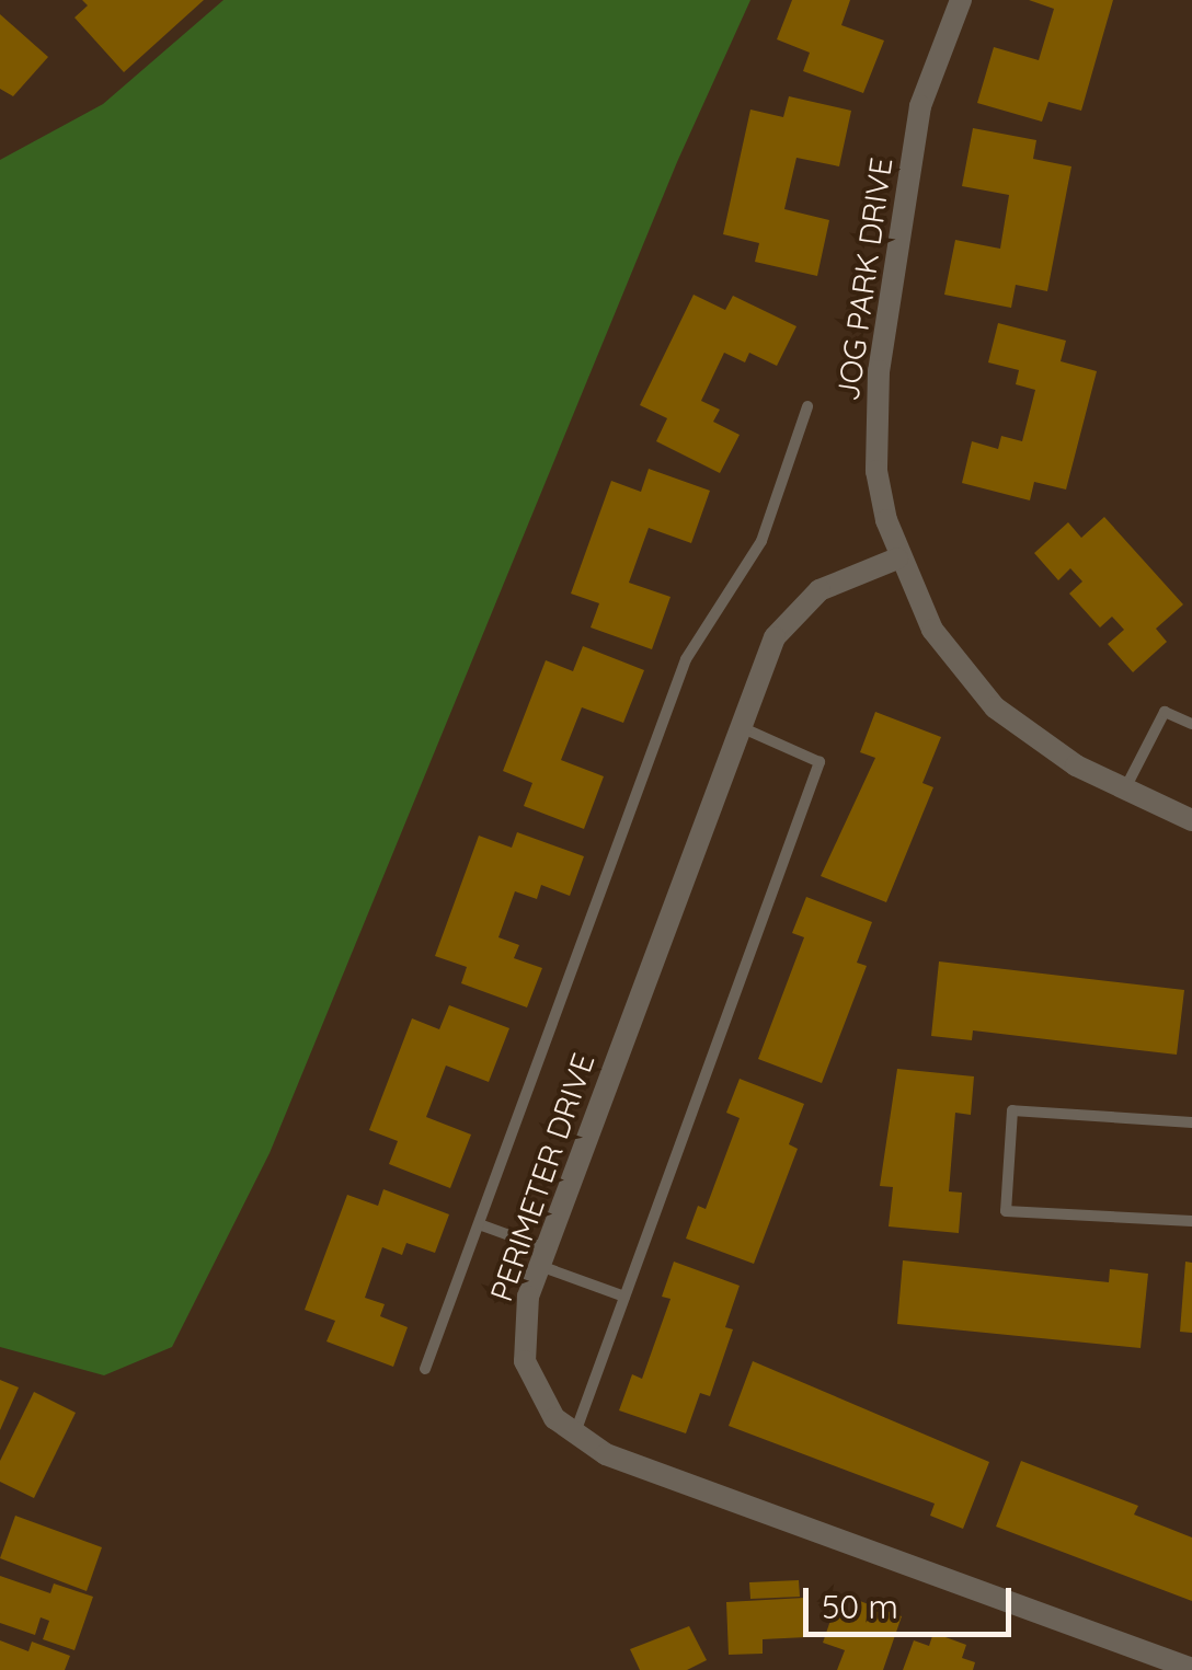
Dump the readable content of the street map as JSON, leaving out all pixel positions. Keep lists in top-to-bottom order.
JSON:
{
  "streets": {
    "street": ["JOG PARK DRIVE", "PERIMETER DRIVE"]
  },
  "crossings": [
    ["JOG PARK DRIVE", "PERIMETER DRIVE"]
  ],
  "scale_bar": "50 m"
}
